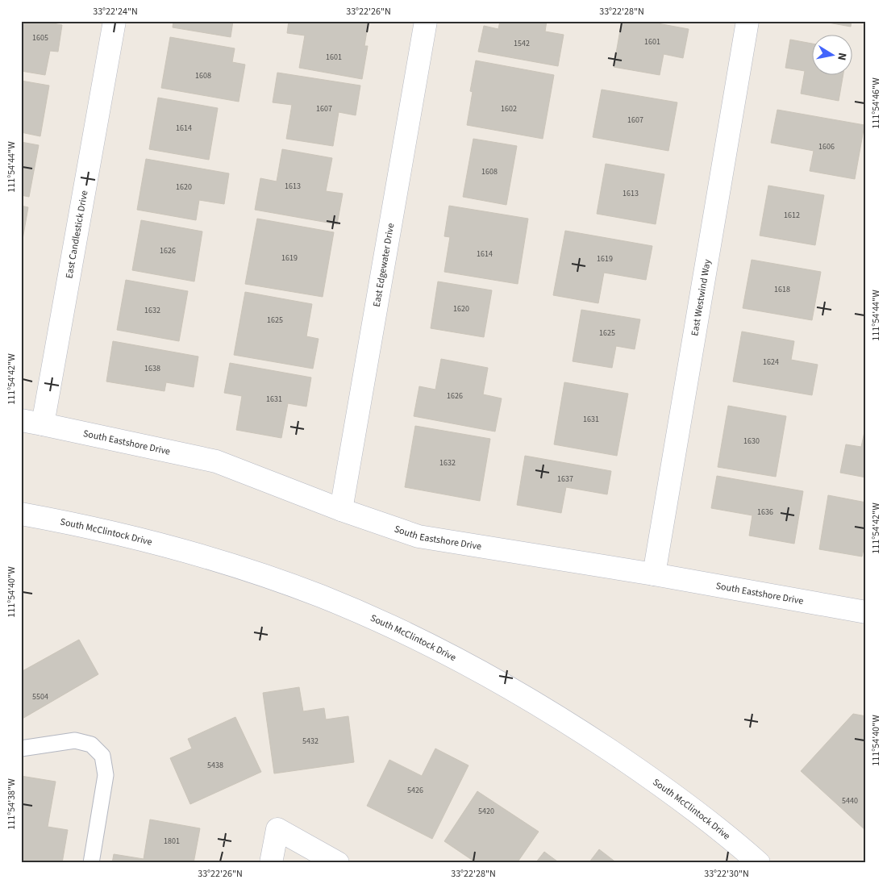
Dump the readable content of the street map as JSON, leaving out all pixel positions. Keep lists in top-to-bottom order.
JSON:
{
  "streets": {
    "street": [
      "East Candlestick Drive",
      "East Edgewater Drive",
      "East Westwind Way",
      "South Eastshore Drive",
      "South McClintock Drive"
    ]
  },
  "crossings": [
    ["East Candlestick Drive", "South Eastshore Drive"],
    ["East Edgewater Drive", "South Eastshore Drive"],
    ["East Westwind Way", "South Eastshore Drive"]
  ],
  "house_numbers": [
    "1605",
    "1601",
    "1542",
    "1601",
    "1608",
    "1607",
    "1602",
    "1607",
    "1614",
    "1606",
    "1608",
    "1613",
    "1620",
    "1613",
    "1612",
    "1626",
    "1614",
    "1619",
    "1619",
    "1618",
    "1620",
    "1632",
    "1625",
    "1625",
    "1624",
    "1638",
    "1626",
    "1631",
    "1631",
    "1630",
    "1632",
    "1637",
    "1636",
    "5504",
    "5432",
    "5438",
    "5426",
    "5440",
    "5420",
    "1801"
  ],
  "north": "right",
  "coordinates": [
    "33°22'24\"N",
    "33°22'26\"N",
    "33°22'28\"N",
    "111°54'46\"W",
    "111°54'44\"W",
    "111°54'42\"W",
    "111°54'40\"W",
    "111°54'38\"W",
    "33°22'30\"N"
  ]
}
